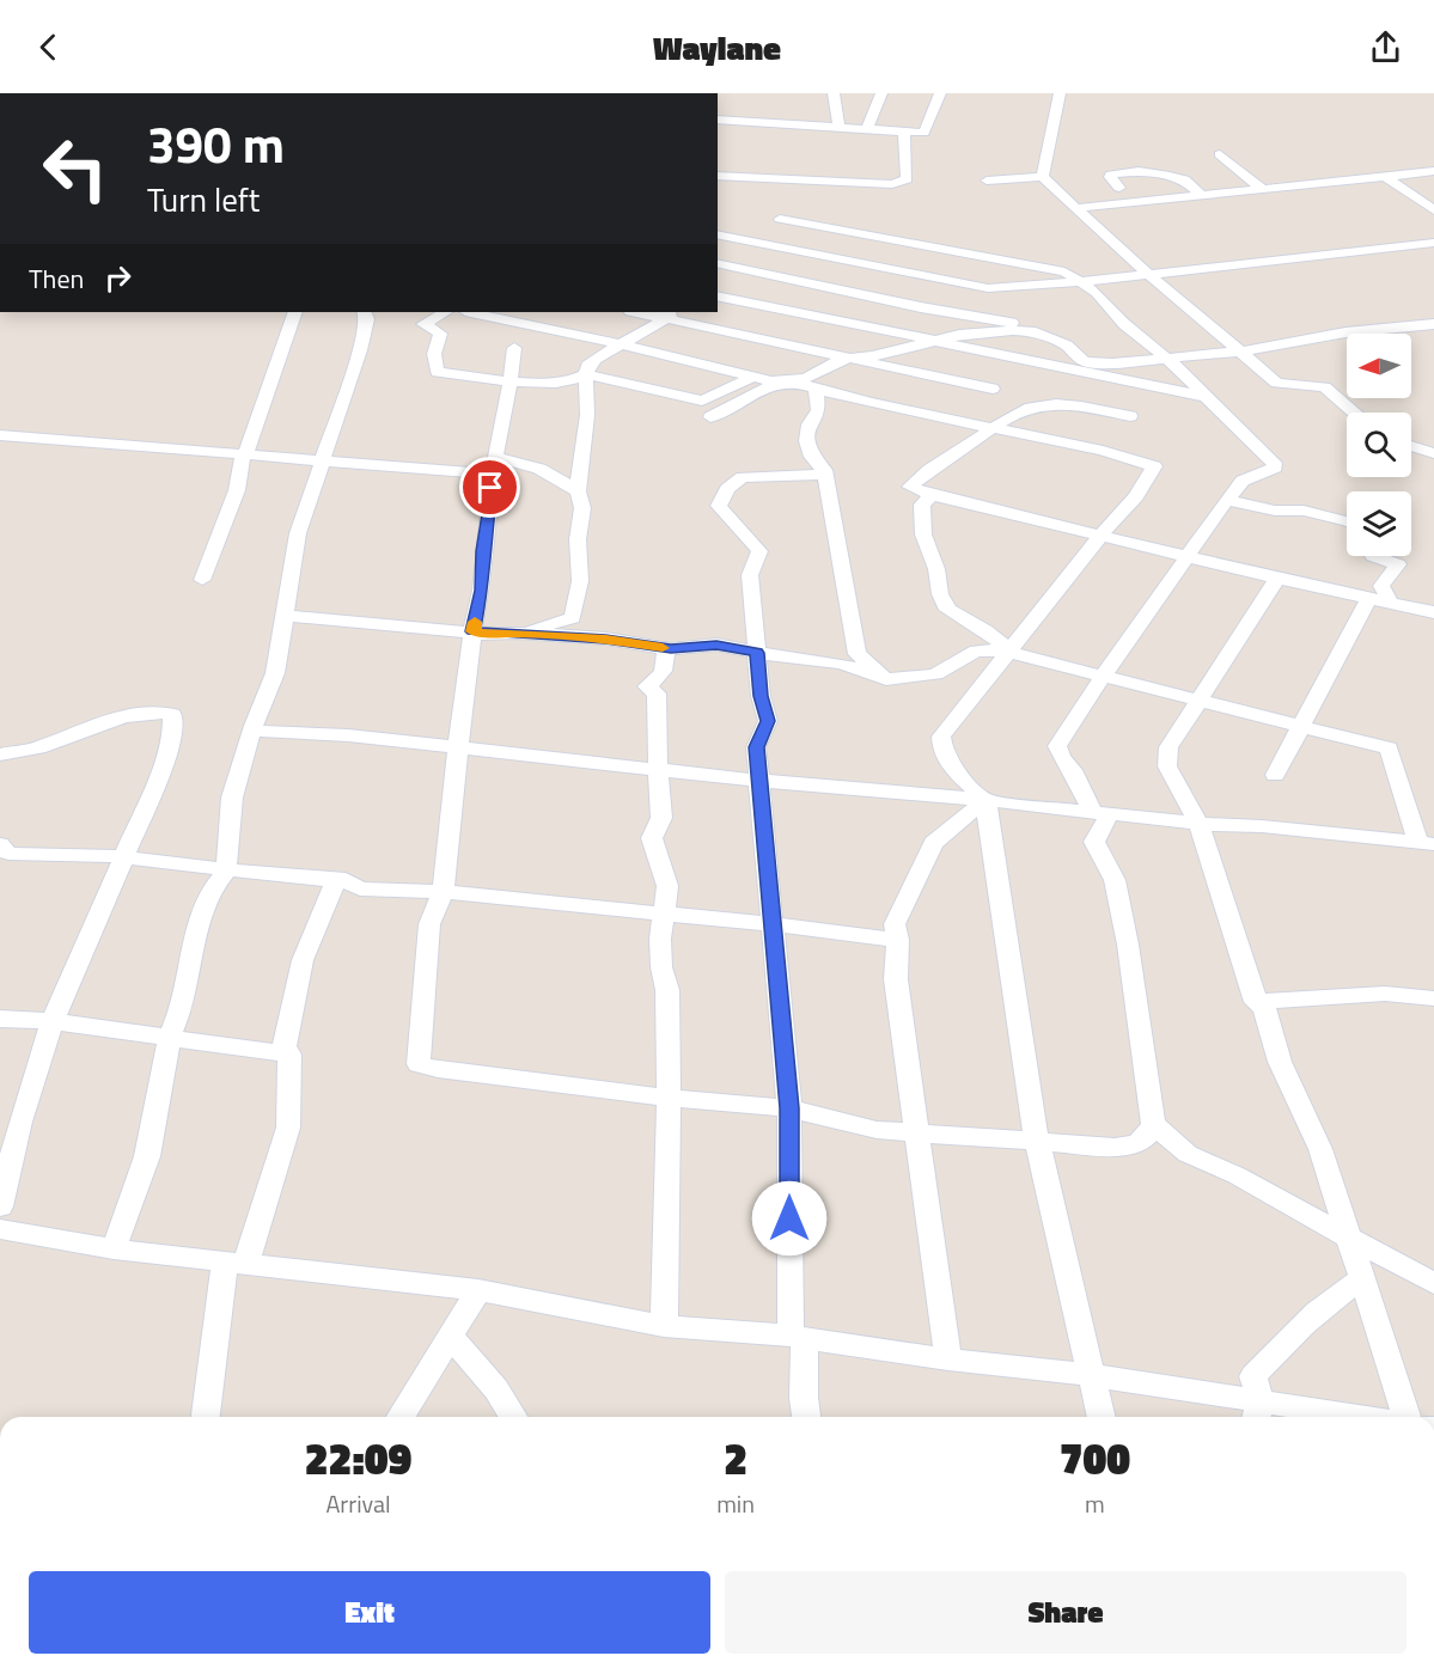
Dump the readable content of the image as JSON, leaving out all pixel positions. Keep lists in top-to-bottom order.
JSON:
{
  "north": "left",
  "page": {
    "header": "Waylane",
    "turn": ["390 m", "Turn left"],
    "then": "Then",
    "eta": [
      "22:09",
      "Arrival",
      "2",
      "min",
      "700",
      "m"
    ],
    "buttons": ["Exit", "Share"]
  }
}
